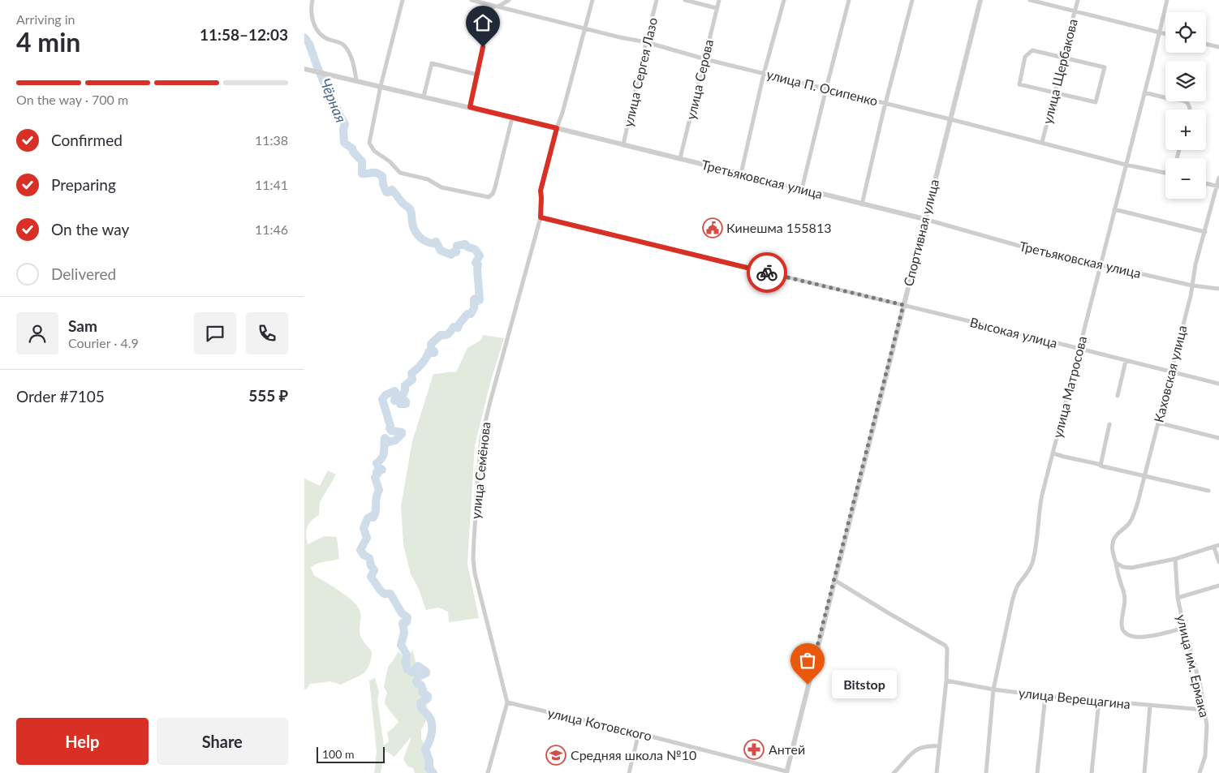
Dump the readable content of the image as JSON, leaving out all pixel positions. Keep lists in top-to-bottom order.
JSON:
{
  "streets": {
    "street": [
      "улица Щербакова",
      "улица Сергея Лазо",
      "улица Серова",
      "улица П. Осипенко",
      "Третьяковская улица",
      "Спортивная улица",
      "Высокая улица",
      "Каховская улица",
      "улица Матросова",
      "улица Семёнова",
      "улица им. Ермака",
      "улица Верещагина",
      "улица Котовского"
    ]
  },
  "crossings": [
    ["улица Щербакова", "улица П. Осипенко"],
    ["улица Сергея Лазо", "улица П. Осипенко"],
    ["улица Сергея Лазо", "Третьяковская улица"],
    ["улица Серова", "улица П. Осипенко"],
    ["улица Серова", "Третьяковская улица"],
    ["улица П. Осипенко", "Спортивная улица"],
    ["улица П. Осипенко", "улица Матросова"],
    ["улица П. Осипенко", "улица Семёнова"],
    ["Третьяковская улица", "Спортивная улица"],
    ["Третьяковская улица", "Каховская улица"],
    ["Третьяковская улица", "улица Матросова"],
    ["Третьяковская улица", "улица Семёнова"],
    ["Спортивная улица", "Высокая улица"],
    ["Спортивная улица", "улица Котовского"],
    ["Высокая улица", "Каховская улица"],
    ["Высокая улица", "улица Матросова"],
    ["Высокая улица", "улица Семёнова"],
    ["Каховская улица", "улица им. Ермака"],
    ["улица Матросова", "улица Верещагина"],
    ["улица Семёнова", "улица Котовского"],
    ["улица им. Ермака", "улица Верещагина"]
  ],
  "water": ["Чёрная"],
  "places": {
    "public building": ["Кинешма 155813"],
    "other": ["Bitstop"],
    "pharmacy": ["Антей"],
    "school or university": ["Средняя школа №10"]
  },
  "scale_bar": "100 m",
  "page": {
    "heading": ["4 min", "Arriving in", "11:58–12:03"],
    "panel": [
      "Sam",
      "Courier · 4.9",
      "Order #7105",
      "555 ₽"
    ],
    "map_buttons": ["+", "−"],
    "bar": "On the way · 700 m",
    "list": [
      ["Confirmed", "11:38"],
      ["Preparing", "11:41"],
      ["On the way", "11:46"],
      "Delivered"
    ],
    "bubble": "Bitstop",
    "buttons": ["Help", "Share"],
    "scale": "100 m"
  }
}
